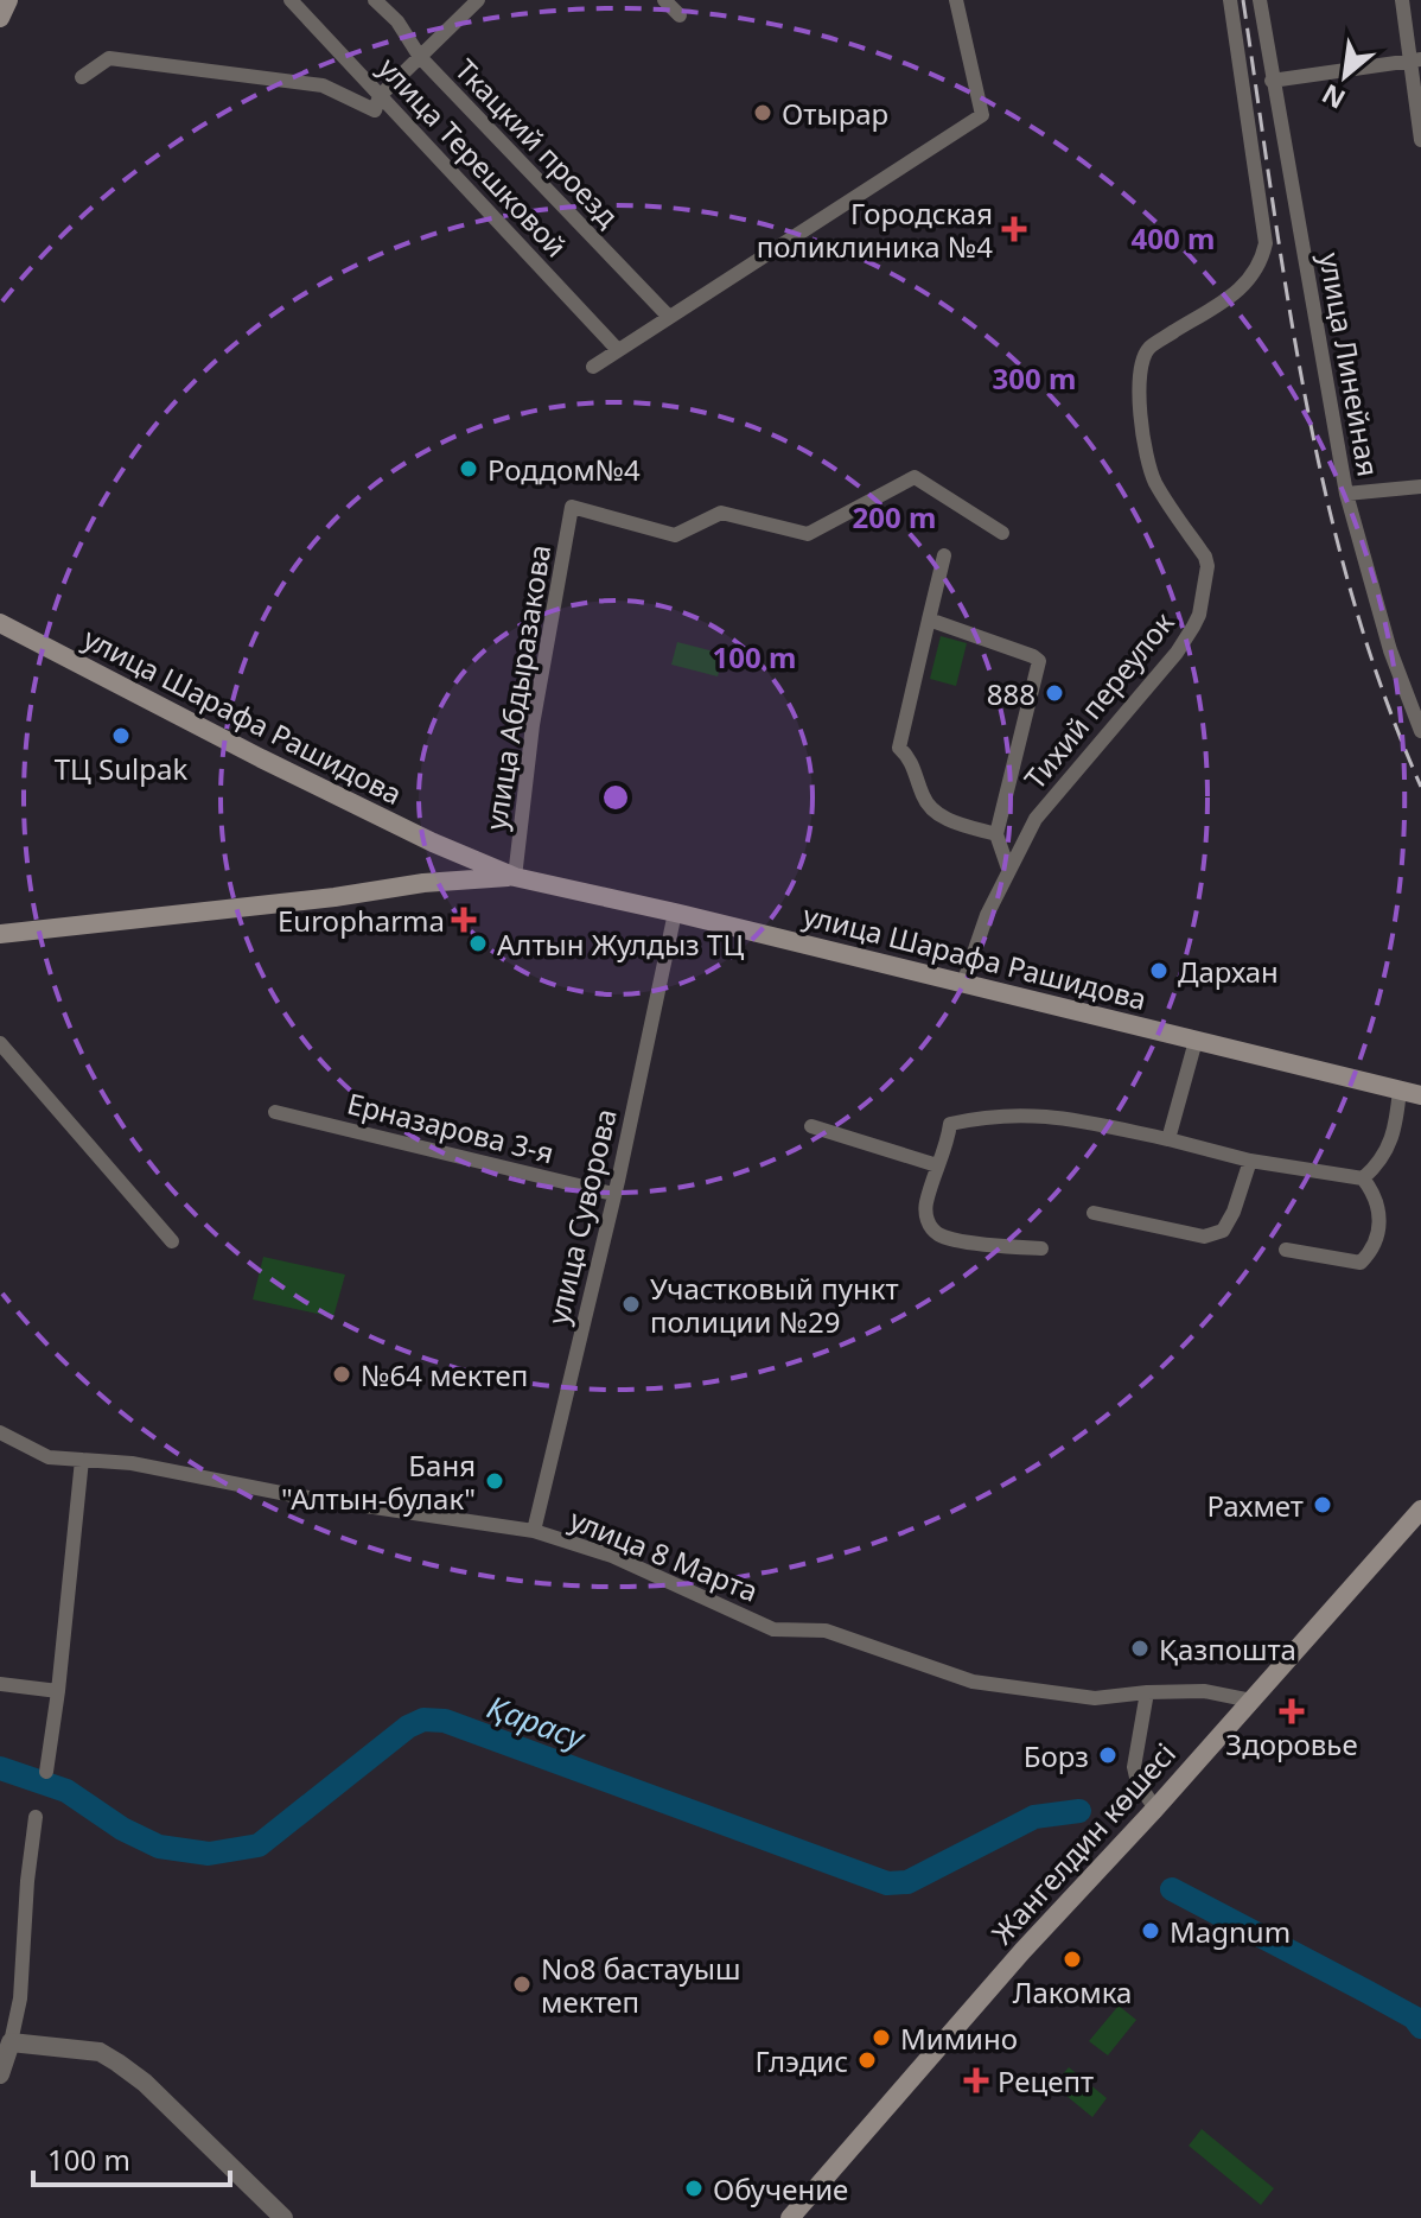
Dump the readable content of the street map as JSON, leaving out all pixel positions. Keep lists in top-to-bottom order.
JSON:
{
  "streets": {
    "main road": ["улица Шарафа Рашидова", "Жангелдин көшесі"],
    "street": [
      "Ткацкий проезд",
      "улица Терешковой",
      "улица Линейная",
      "улица Абдыразакова",
      "Тихий переулок",
      "Ерназарова 3-я",
      "улица Суворова",
      "улица 8 Марта"
    ]
  },
  "crossings": [
    ["улица Абдыразакова", "улица Шарафа Рашидова"],
    ["Тихий переулок", "улица Шарафа Рашидова"],
    ["улица Шарафа Рашидова", "улица Суворова"],
    ["Ерназарова 3-я", "улица Суворова"],
    ["улица Суворова", "улица 8 Марта"],
    ["улица 8 Марта", "Жангелдин көшесі"]
  ],
  "water": ["Қарасу"],
  "places": {
    "other": [
      "Отырар",
      "Роддом№4",
      "888",
      "ТЦ Sulpak",
      "Алтын Жулдыз ТЦ",
      "Дархан",
      "Участковый пункт полиции №29",
      "№64 мектеп",
      "Баня \"Алтын-булак\"",
      "Рахмет",
      "Қазпошта",
      "Борз",
      "Magnum",
      "Лакомка",
      "No8 бастауыш мектеп",
      "Мимино",
      "Глэдис",
      "Обучение"
    ],
    "health": [
      "Городская поликлиника №4",
      "Europharma",
      "Здоровье",
      "Рецепт"
    ]
  },
  "scale_bar": "100 m",
  "north": "bottom left",
  "rings": [
    "400 m",
    "300 m",
    "200 m",
    "100 m"
  ]
}
